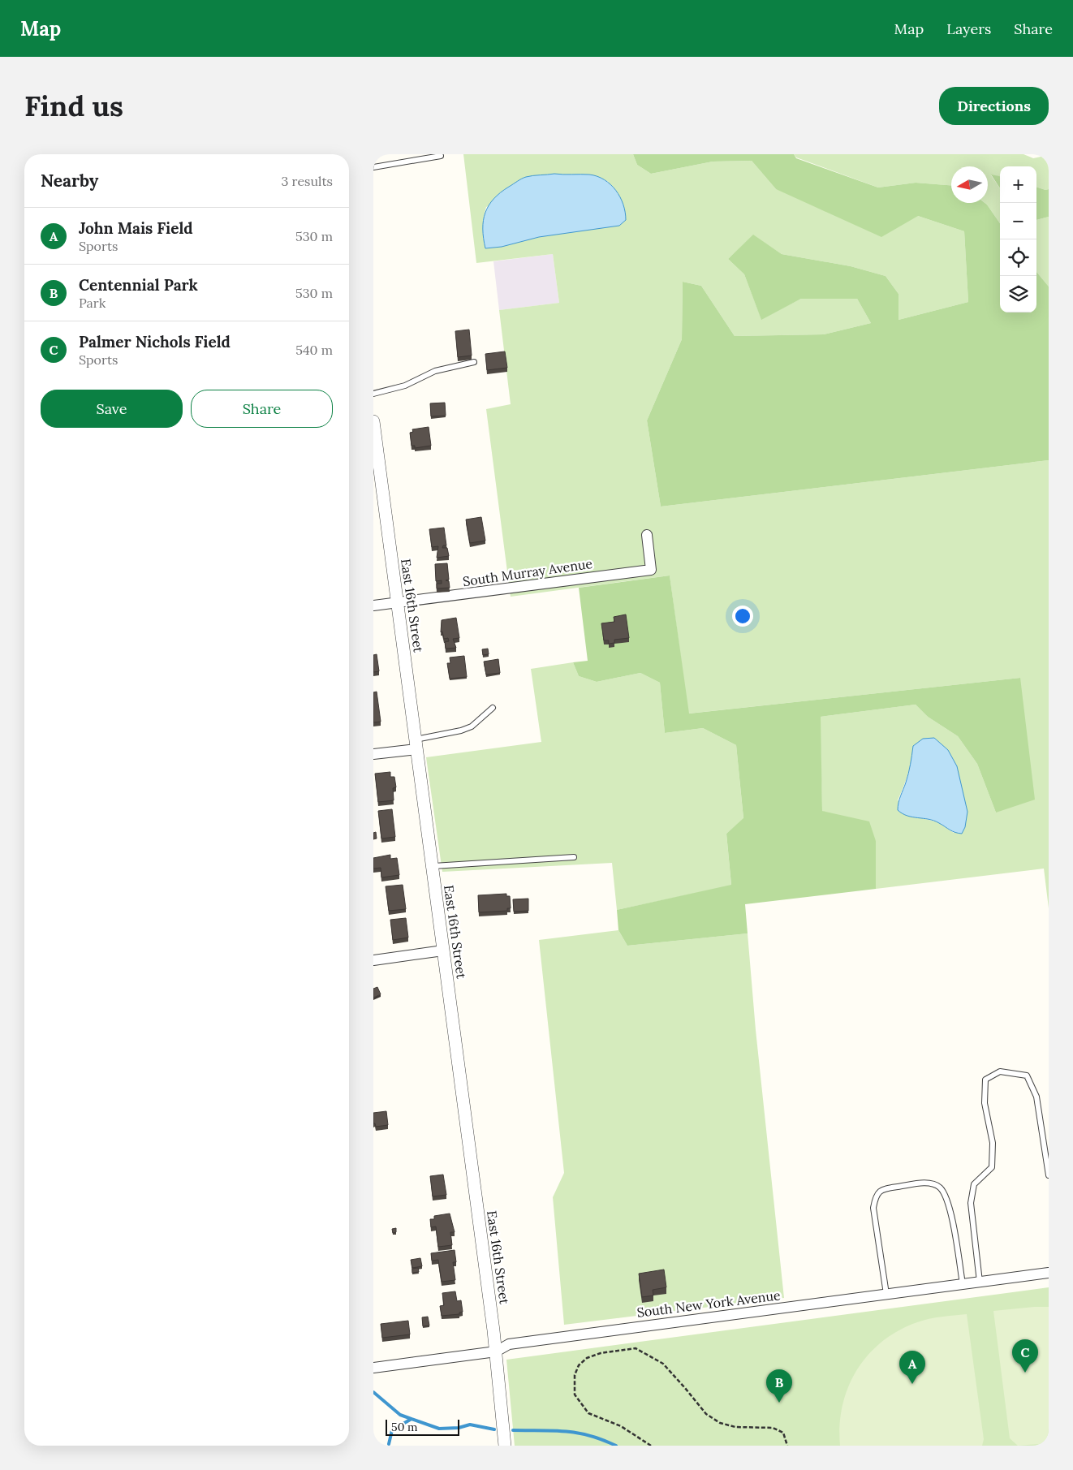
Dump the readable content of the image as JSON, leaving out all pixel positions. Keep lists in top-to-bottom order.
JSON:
{
  "streets": {
    "street": ["South Murray Avenue", "East 16th Street", "South New York Avenue"]
  },
  "crossings": [
    ["South Murray Avenue", "East 16th Street"],
    ["East 16th Street", "South New York Avenue"]
  ],
  "scale_bar": "50 m",
  "north": "left",
  "page": {
    "header": "Map",
    "nav": ["Map", "Layers", "Share"],
    "buttons": [
      "Directions",
      ["Save", "Share"]
    ],
    "title": "Find us",
    "heading": ["Nearby", "3 results"],
    "map_buttons": ["+", "−"],
    "list": [
      {
        "mark": "A",
        "name": "John Mais Field",
        "note": "Sports",
        "value": "530 m"
      },
      {
        "mark": "B",
        "name": "Centennial Park",
        "note": "Park",
        "value": "530 m"
      },
      {
        "mark": "C",
        "name": "Palmer Nichols Field",
        "note": "Sports",
        "value": "540 m"
      }
    ],
    "pins": ["C", "A", "B"],
    "scale": "50 m"
  }
}
